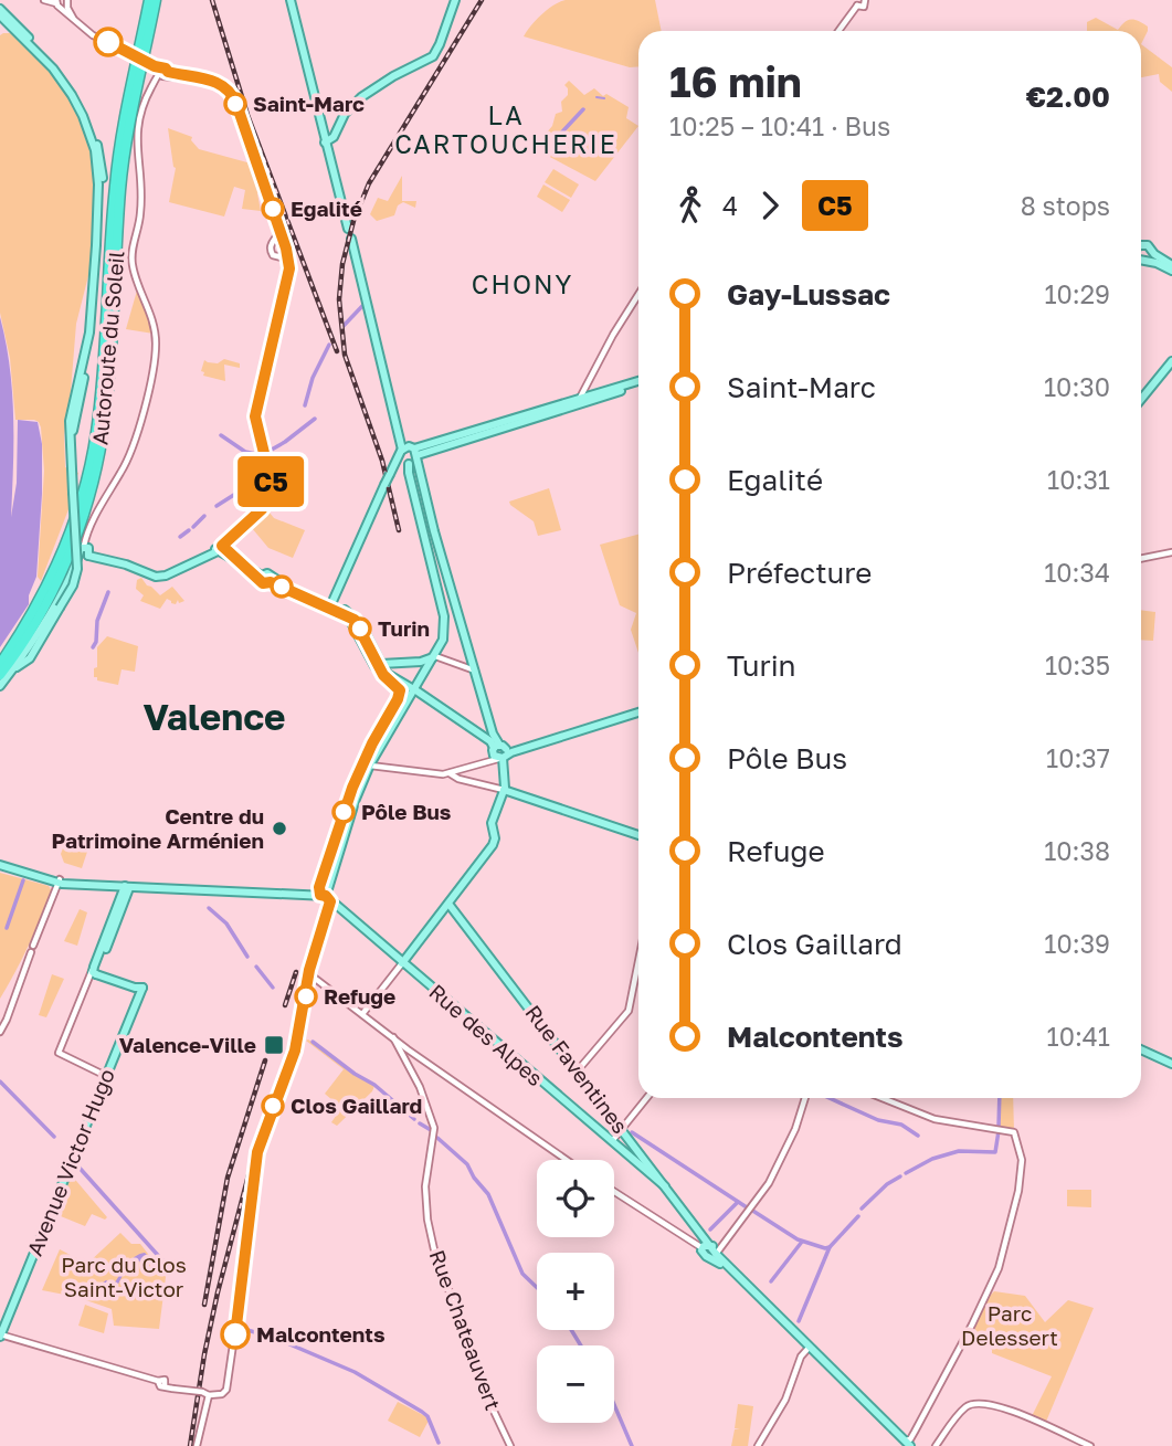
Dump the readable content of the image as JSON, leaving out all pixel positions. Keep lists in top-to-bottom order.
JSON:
{
  "streets": {
    "highway": ["Autoroute du Soleil"],
    "main road": ["Rue des Alpes", "Rue Faventines", "Avenue Victor Hugo"],
    "street": ["Rue Chateauvert"]
  },
  "crossings": [
    ["Rue des Alpes", "Rue Faventines"]
  ],
  "districts": ["LA CARTOUCHERIE", "CHONY", "Valence"],
  "parks": ["Parc du Clos Saint-Victor", "Parc Delessert"],
  "places": {
    "other": [
      "Saint-Marc",
      "Egalité",
      "Turin",
      "Pôle Bus",
      "Centre du Patrimoine Arménien",
      "Refuge",
      "Clos Gaillard",
      "Malcontents"
    ],
    "transit": ["Valence-Ville"]
  },
  "lines": ["bus line C5"],
  "page": {
    "on_map": "C5",
    "heading": ["16 min", "10:25 – 10:41 · Bus", "€2.00"],
    "legs": ["4", "C5", "8 stops"],
    "list": [
      {
        "name": "Gay-Lussac",
        "value": "10:29"
      },
      {
        "name": "Saint-Marc",
        "value": "10:30"
      },
      {
        "name": "Egalité",
        "value": "10:31"
      },
      {
        "name": "Préfecture",
        "value": "10:34"
      },
      {
        "name": "Turin",
        "value": "10:35"
      },
      {
        "name": "Pôle Bus",
        "value": "10:37"
      },
      {
        "name": "Refuge",
        "value": "10:38"
      },
      {
        "name": "Clos Gaillard",
        "value": "10:39"
      },
      {
        "name": "Malcontents",
        "value": "10:41"
      }
    ],
    "map_buttons": ["+", "−"]
  }
}
